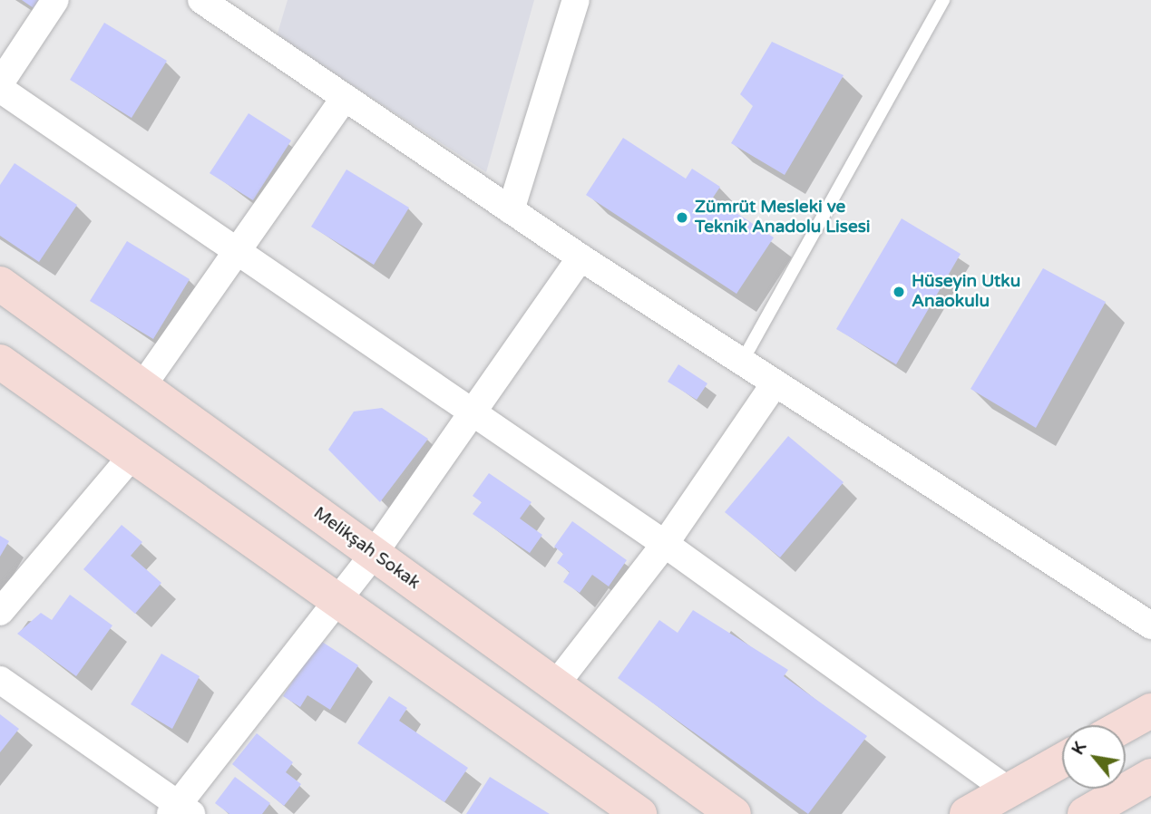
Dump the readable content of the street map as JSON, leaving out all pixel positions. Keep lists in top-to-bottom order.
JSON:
{
  "streets": {
    "street": ["Melikşah Sokak"]
  },
  "places": ["Zümrüt Mesleki ve Teknik Anadolu Lisesi", "Hüseyin Utku Anaokulu"],
  "north": "top left"
}
